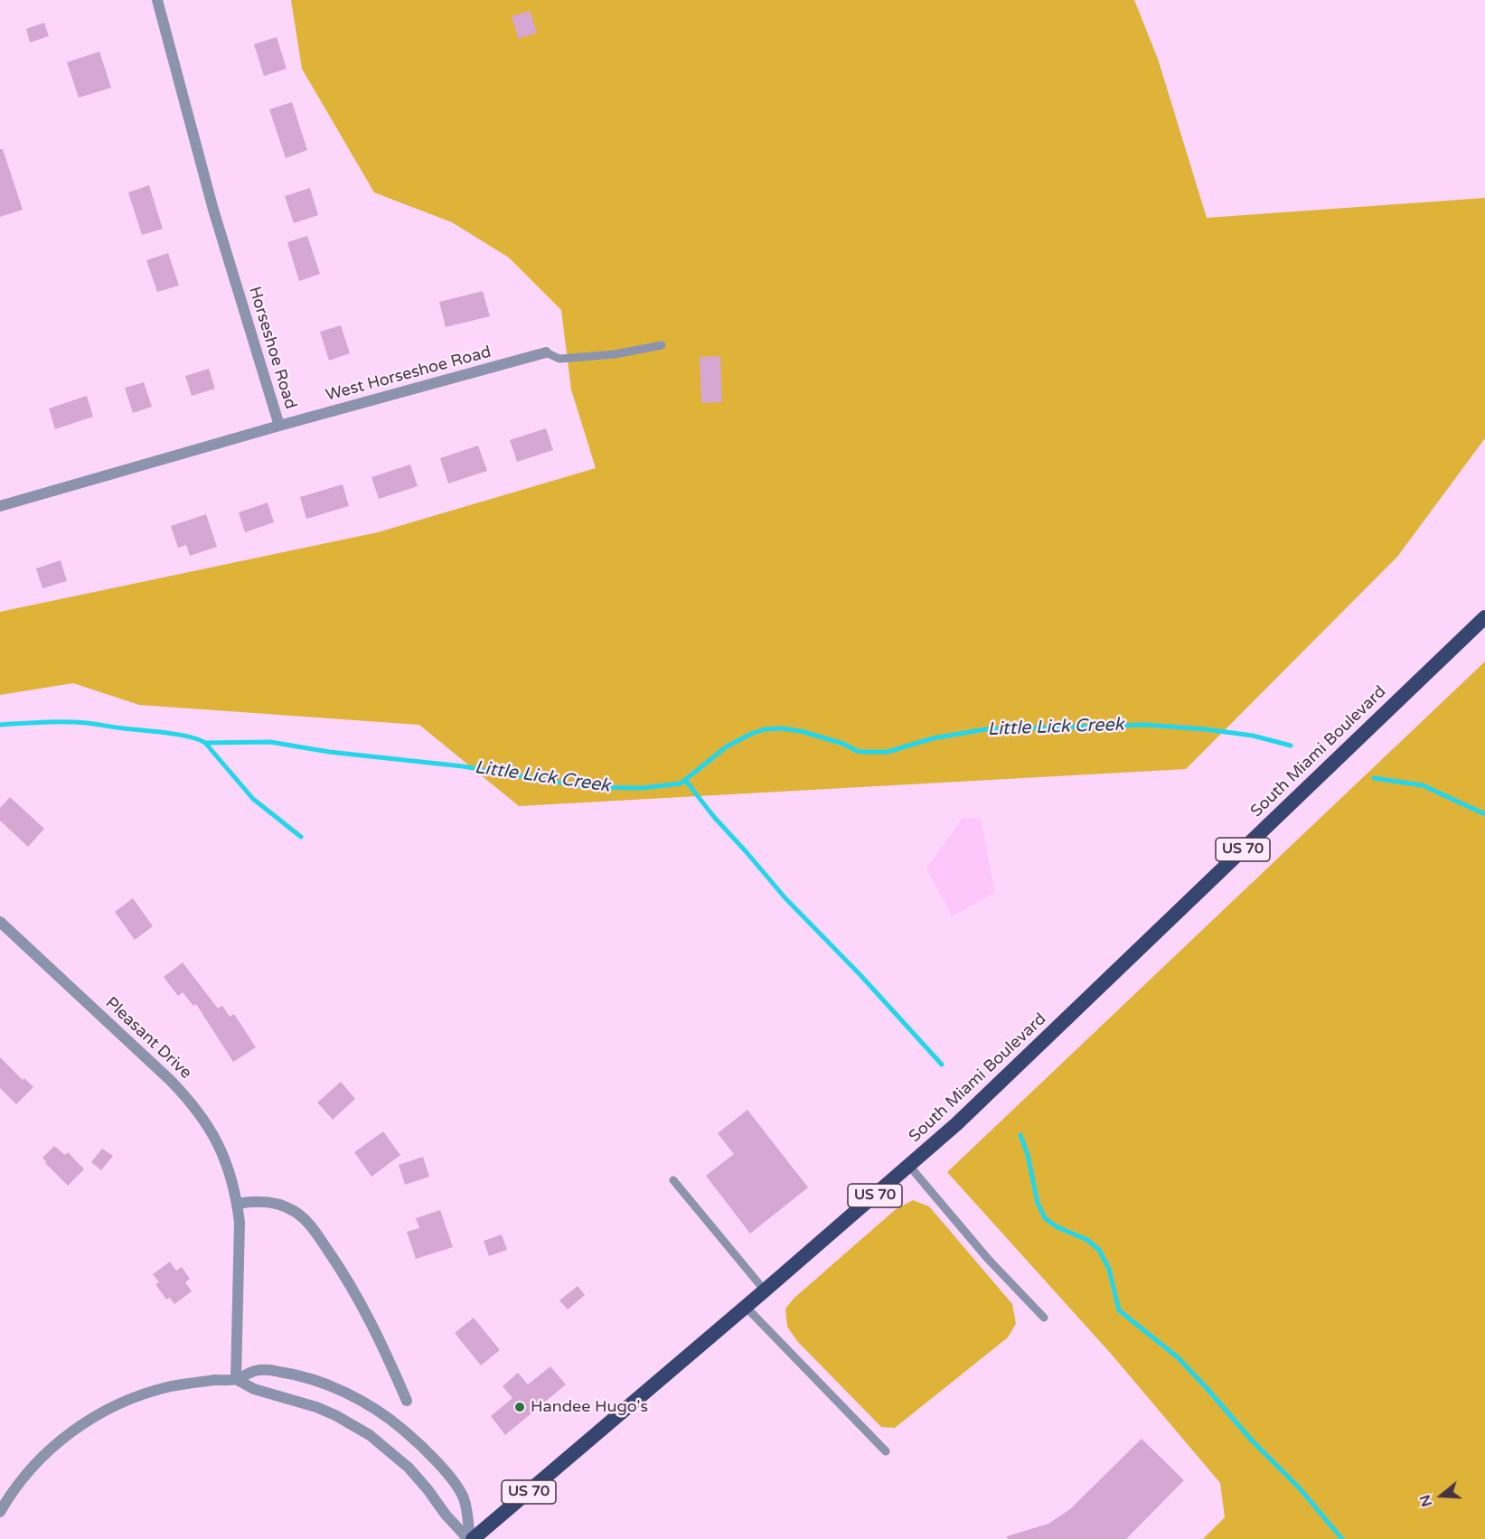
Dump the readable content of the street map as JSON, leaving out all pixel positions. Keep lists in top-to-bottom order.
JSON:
{
  "streets": {
    "highway": ["South Miami Boulevard", "US 70"],
    "street": ["Horseshoe Road", "West Horseshoe Road", "Pleasant Drive"]
  },
  "crossings": [
    ["Horseshoe Road", "West Horseshoe Road"]
  ],
  "water": ["Little Lick Creek"],
  "places": ["Handee Hugo's"],
  "north": "left"
}
